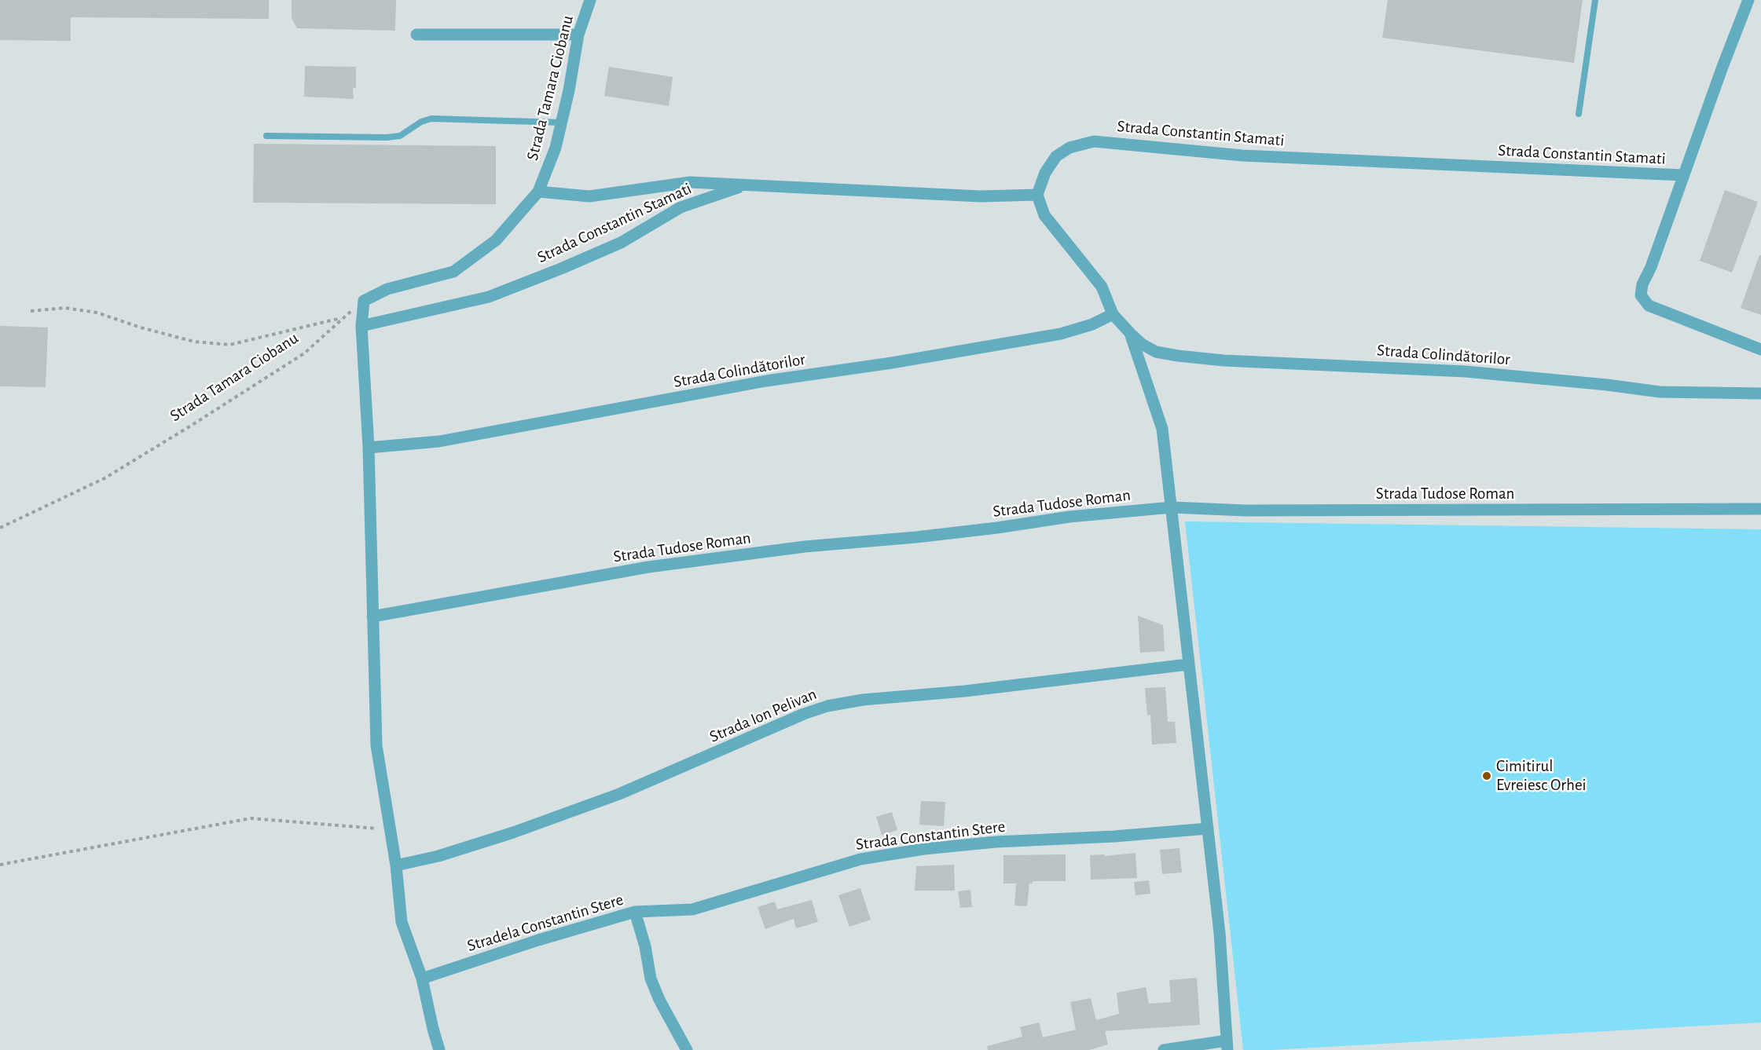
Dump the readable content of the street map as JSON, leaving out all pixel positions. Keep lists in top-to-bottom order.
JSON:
{
  "streets": {
    "street": [
      "Strada Tamara Ciobanu",
      "Strada Constantin Stamati",
      "Strada Colindătorilor",
      "Strada Tudose Roman",
      "Strada Ion Pelivan",
      "Strada Constantin Stere",
      "Stradela Constantin Stere"
    ]
  },
  "crossings": [
    ["Strada Tamara Ciobanu", "Strada Constantin Stamati"],
    ["Strada Constantin Stere", "Stradela Constantin Stere"]
  ],
  "places": ["Cimitirul Evreiesc Orhei"]
}
